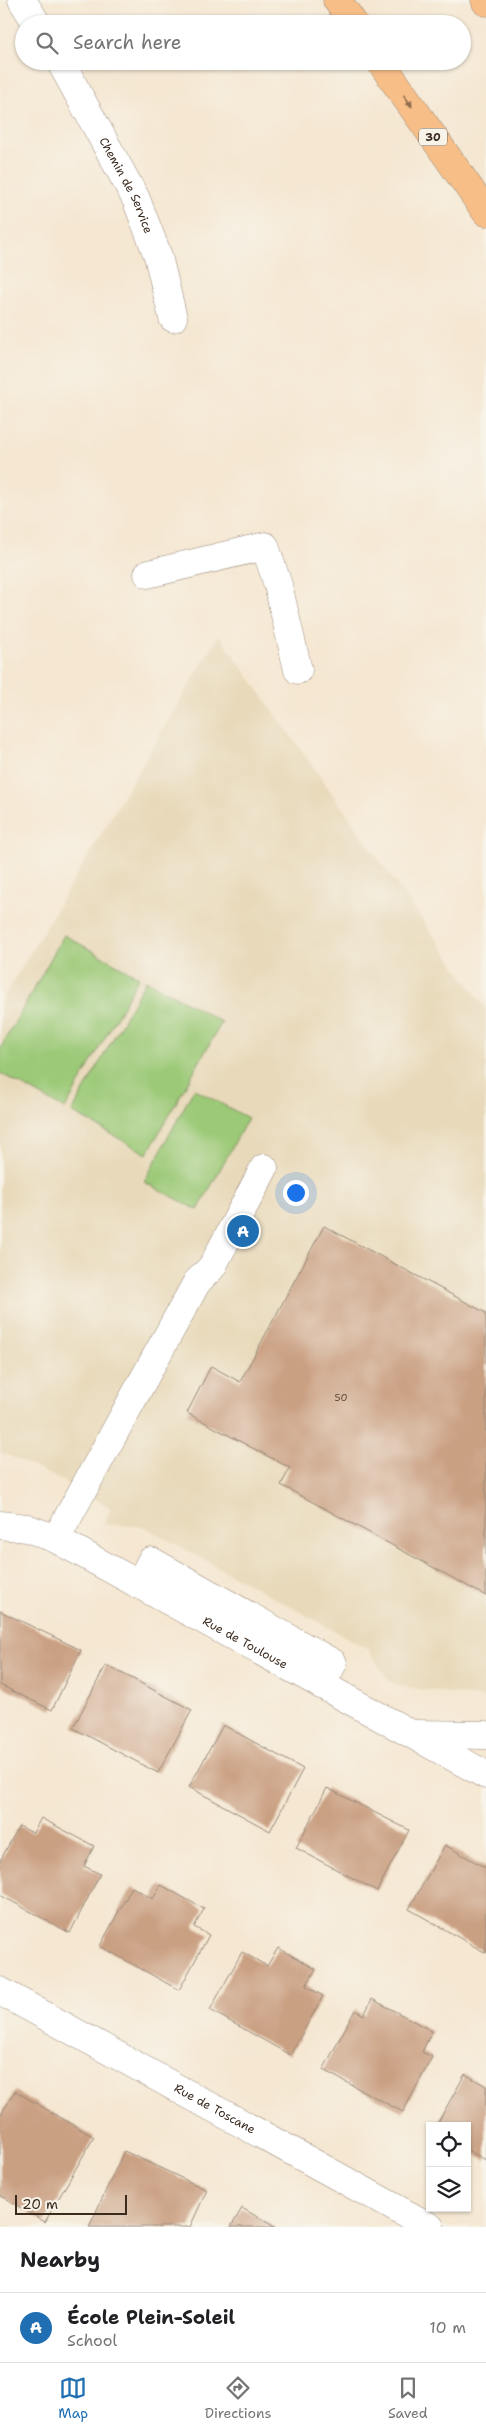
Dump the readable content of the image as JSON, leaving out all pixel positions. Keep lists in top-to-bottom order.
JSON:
{
  "streets": {
    "highway": ["30"],
    "street": ["Chemin de Service", "Rue de Toulouse", "Rue de Toscane"]
  },
  "house_numbers": ["50"],
  "scale_bar": "20 m",
  "page": {
    "search": "Search here",
    "pins": "A",
    "scale": "20 m",
    "heading": "Nearby",
    "list": [
      {
        "mark": "A",
        "name": "École Plein-Soleil",
        "note": "School",
        "value": "10 m"
      }
    ],
    "nav": ["Map", "Directions", "Saved"]
  }
}
